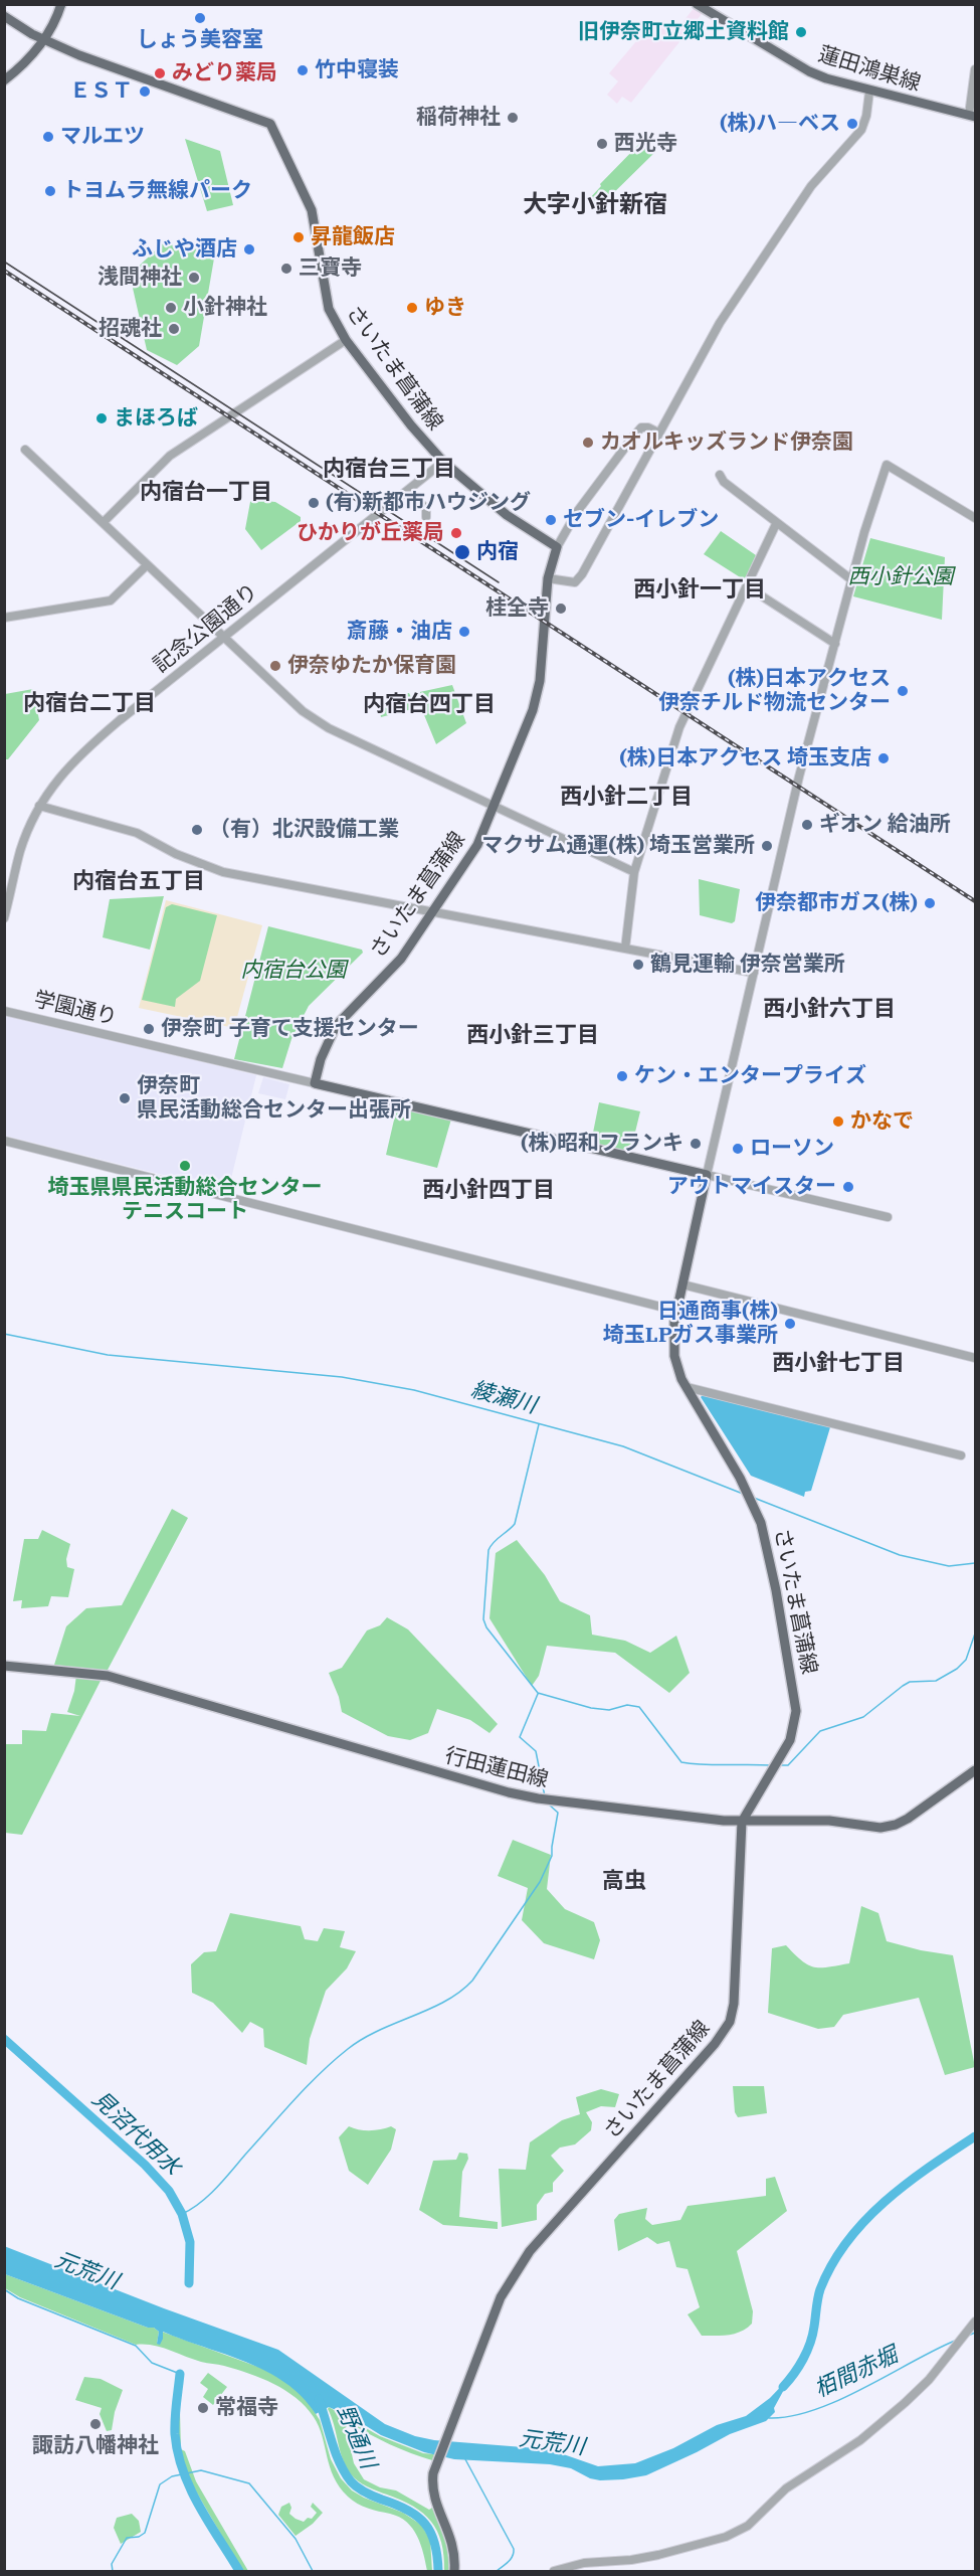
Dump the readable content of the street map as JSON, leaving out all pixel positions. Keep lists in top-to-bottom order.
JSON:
{
  "streets": {
    "main road": ["蓮田鴻巣線", "さいたま菖蒲線", "行田蓮田線"],
    "street": ["記念公園通り", "学園通り"]
  },
  "crossings": [
    ["さいたま菖蒲線", "記念公園通り"],
    ["さいたま菖蒲線", "学園通り"],
    ["さいたま菖蒲線", "行田蓮田線"]
  ],
  "districts": [
    "大字小針新宿",
    "内宿台三丁目",
    "内宿台一丁目",
    "西小針一丁目",
    "内宿台二丁目",
    "内宿台四丁目",
    "西小針二丁目",
    "内宿台五丁目",
    "西小針六丁目",
    "西小針三丁目",
    "西小針四丁目",
    "西小針七丁目",
    "高虫"
  ],
  "water": [
    "綾瀬川",
    "見沼代用水",
    "元荒川",
    "栢間赤堀",
    "野通川"
  ],
  "parks": ["西小針公園", "内宿台公園"],
  "places": [
    "しょう美容室",
    "旧伊奈町立郷土資料館",
    "竹中寝装",
    "みどり薬局",
    "ＥＳＴ",
    "稲荷神社",
    "(株)ハ―ベス",
    "マルエツ",
    "西光寺",
    "トヨムラ無線パーク",
    "昇龍飯店",
    "ふじや酒店",
    "三寶寺",
    "浅間神社",
    "小針神社",
    "ゆき",
    "招魂社",
    "まほろば",
    "カオルキッズランド伊奈園",
    "(有)新都市ハウジング",
    "セブン-イレブン",
    "ひかりが丘薬局",
    "内宿",
    "桂全寺",
    "斎藤・油店",
    "伊奈ゆたか保育園",
    "(株)日本アクセス 伊奈チルド物流センター",
    "(株)日本アクセス 埼玉支店",
    "ギオン 給油所",
    "（有）北沢設備工業",
    "マクサム通運(株) 埼玉営業所",
    "伊奈都市ガス(株)",
    "鶴見運輸 伊奈営業所",
    "伊奈町 子育て支援センター",
    "ケン・エンタープライズ",
    "伊奈町 県民活動総合センター出張所",
    "かなで",
    "(株)昭和フランキ",
    "ローソン",
    "埼玉県県民活動総合センター テニスコート",
    "アウトマイスター",
    "日通商事(株) 埼玉LPガス事業所",
    "常福寺",
    "諏訪八幡神社"
  ]
}
